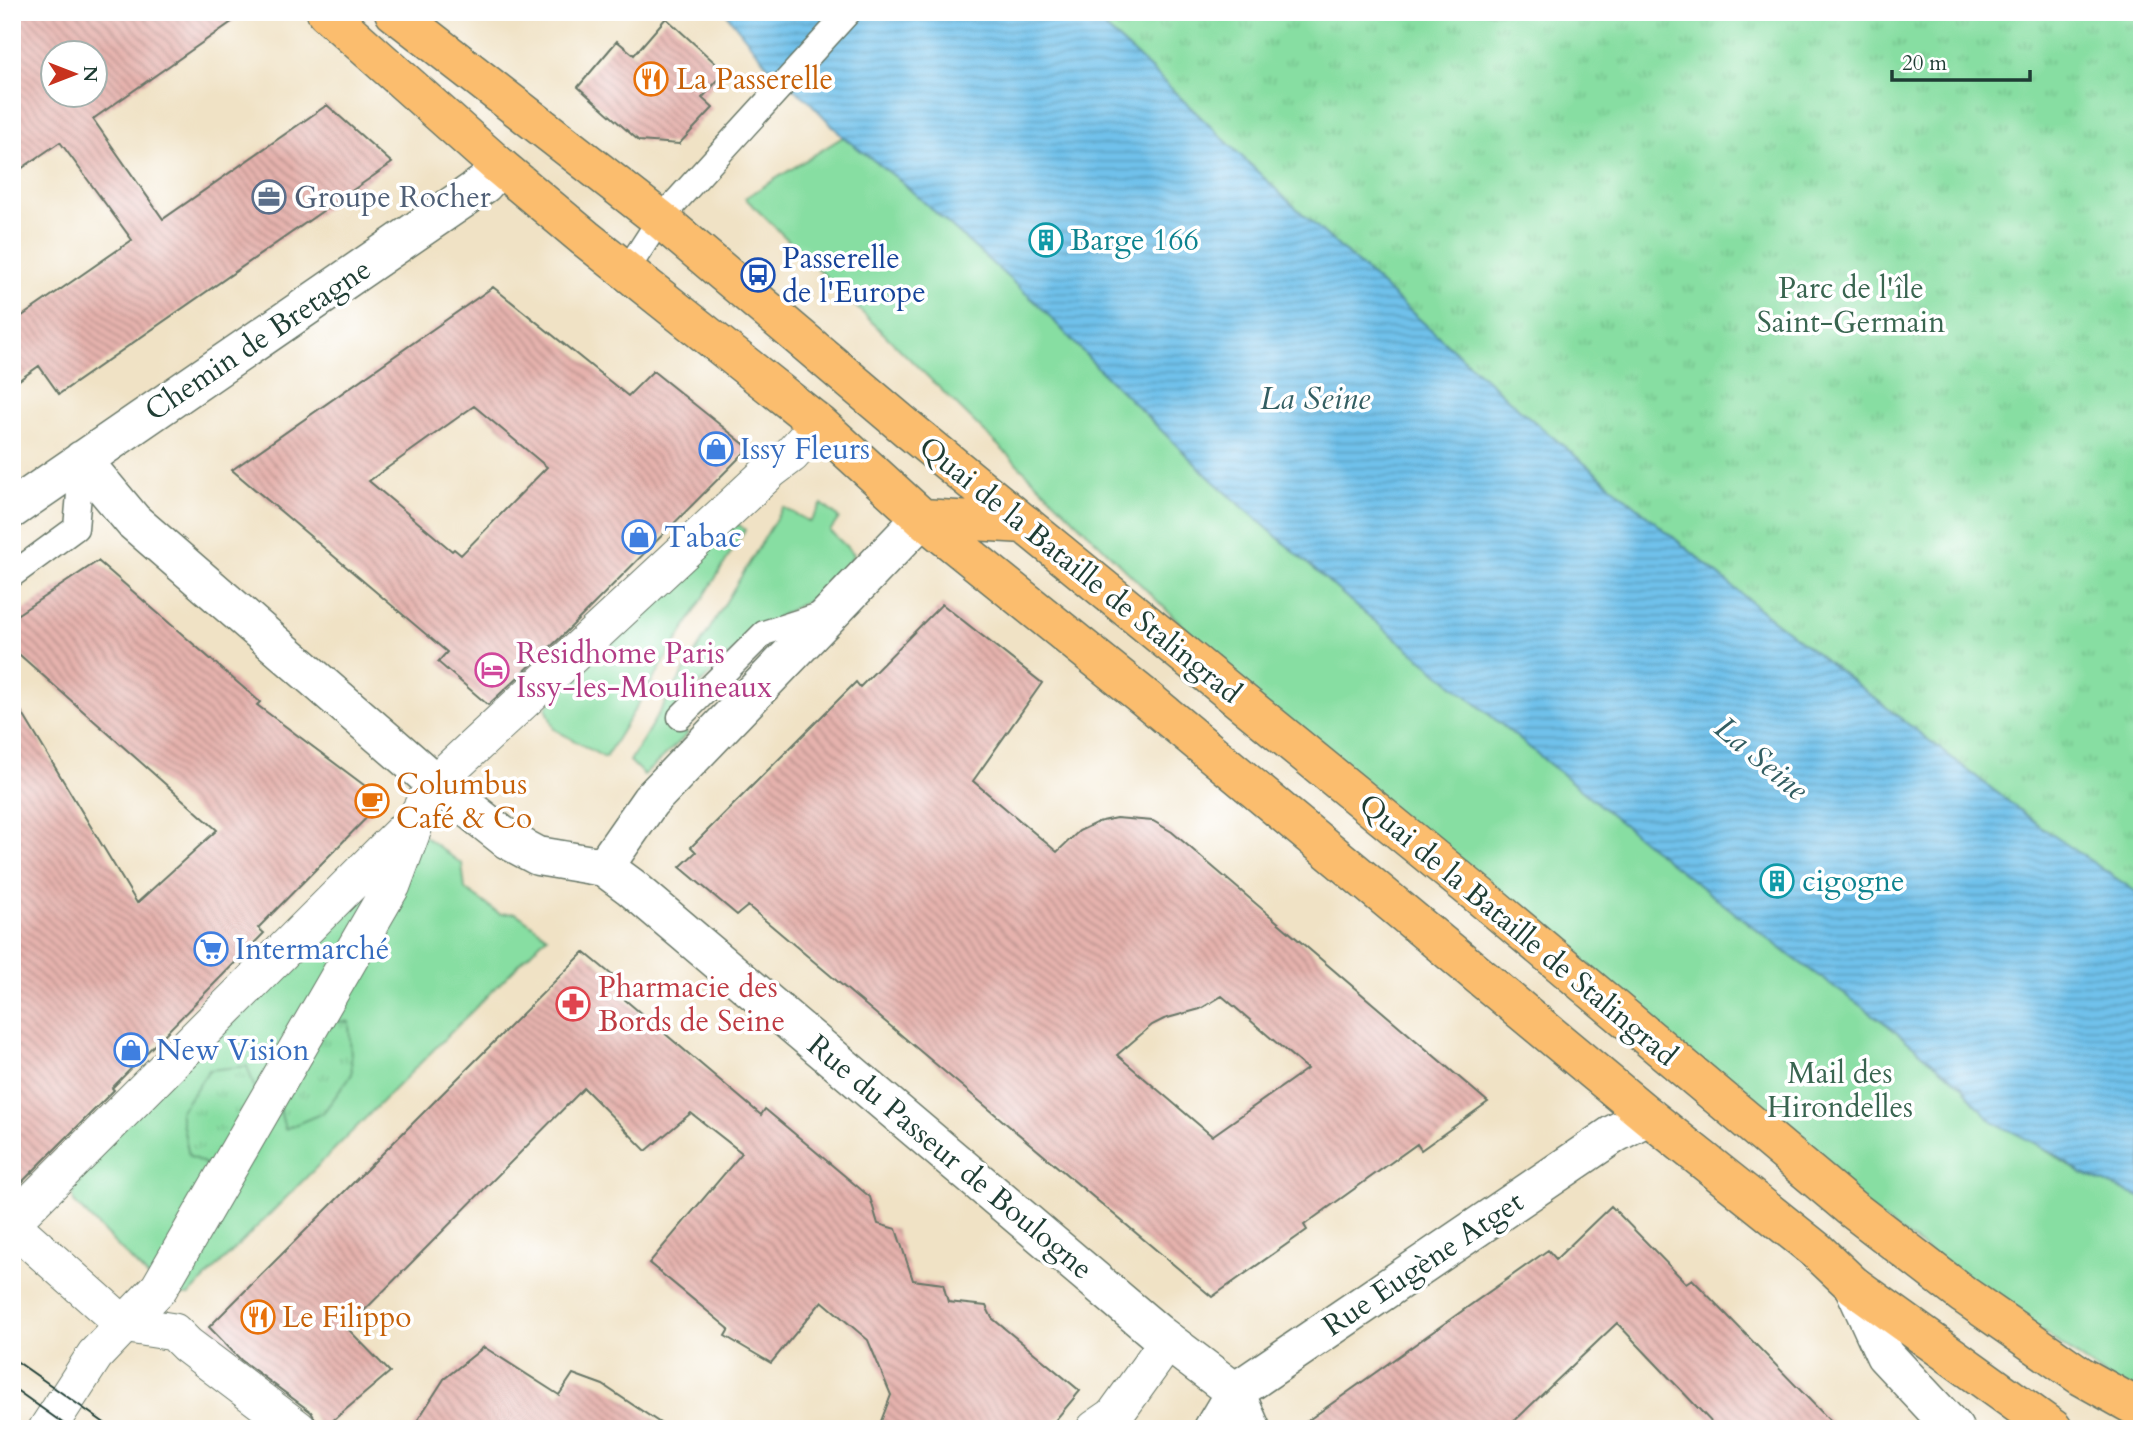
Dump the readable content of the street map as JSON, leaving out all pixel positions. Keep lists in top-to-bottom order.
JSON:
{
  "streets": {
    "main road": ["Quai de la Bataille de Stalingrad"],
    "street": ["Chemin de Bretagne", "Rue du Passeur de Boulogne", "Rue Eugène Atget"]
  },
  "crossings": [
    ["Chemin de Bretagne", "Quai de la Bataille de Stalingrad"],
    ["Chemin de Bretagne", "Rue du Passeur de Boulogne"],
    ["Quai de la Bataille de Stalingrad", "Rue Eugène Atget"],
    ["Rue du Passeur de Boulogne", "Rue Eugène Atget"]
  ],
  "water": ["La Seine"],
  "parks": ["Parc de l'île Saint-Germain", "Mail des Hirondelles"],
  "places": {
    "restaurant": ["La Passerelle", "Le Filippo"],
    "office": ["Groupe Rocher"],
    "building": ["Barge 166", "cigogne"],
    "bus stop": ["Passerelle de l'Europe"],
    "shop": ["Issy Fleurs", "Tabac", "New Vision"],
    "hotel": ["Residhome Paris Issy-les-Moulineaux"],
    "cafe": ["Columbus Café & Co"],
    "supermarket": ["Intermarché"],
    "pharmacy": ["Pharmacie des Bords de Seine"]
  },
  "scale_bar": "20 m",
  "north": "right"
}
